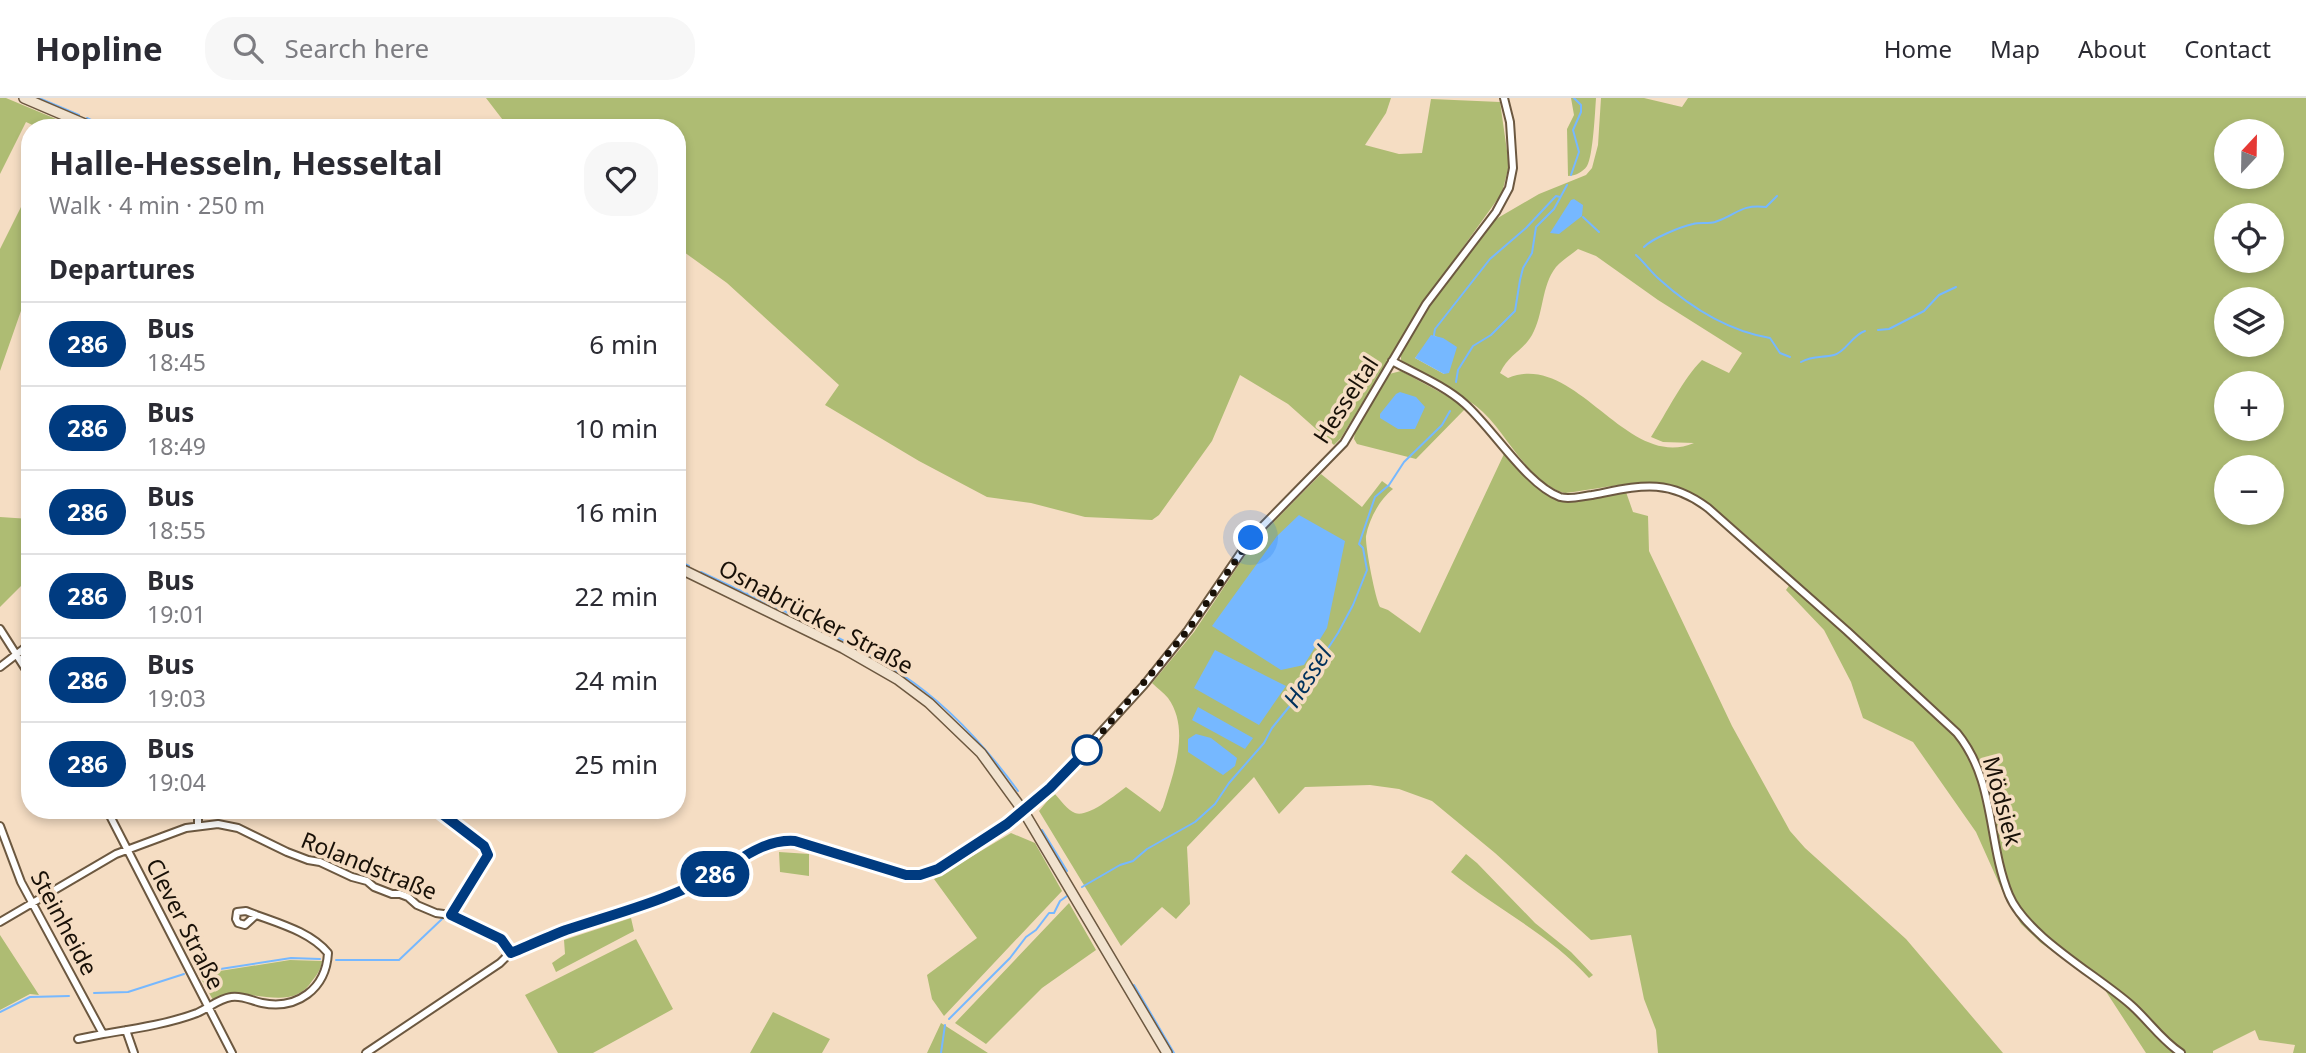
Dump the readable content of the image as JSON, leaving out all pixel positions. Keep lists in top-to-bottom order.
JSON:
{
  "streets": {
    "main road": ["Osnabrücker Straße"],
    "street": [
      "Hesseltal",
      "Mödsiek",
      "Rolandstraße",
      "Steinheide",
      "Clever Straße"
    ]
  },
  "crossings": [
    ["Hesseltal", "Osnabrücker Straße"],
    ["Hesseltal", "Mödsiek"],
    ["Hesseltal", "Rolandstraße"],
    ["Rolandstraße", "Steinheide"],
    ["Rolandstraße", "Clever Straße"]
  ],
  "water": ["Hessel"],
  "lines": ["bus line 286"],
  "north": "top",
  "page": {
    "header": "Hopline",
    "search": "Search here",
    "nav": [
      "Home",
      "Map",
      "About",
      "Contact"
    ],
    "on_map": "286",
    "map_buttons": ["+", "−"],
    "heading": [
      ["Halle-Hesseln, Hesseltal", "Walk · 4 min · 250 m"],
      "Departures"
    ],
    "list": [
      {
        "mark": "286",
        "name": "Bus",
        "note": "18:45",
        "value": "6 min"
      },
      {
        "mark": "286",
        "name": "Bus",
        "note": "18:49",
        "value": "10 min"
      },
      {
        "mark": "286",
        "name": "Bus",
        "note": "18:55",
        "value": "16 min"
      },
      {
        "mark": "286",
        "name": "Bus",
        "note": "19:01",
        "value": "22 min"
      },
      {
        "mark": "286",
        "name": "Bus",
        "note": "19:03",
        "value": "24 min"
      },
      {
        "mark": "286",
        "name": "Bus",
        "note": "19:04",
        "value": "25 min"
      }
    ]
  }
}
